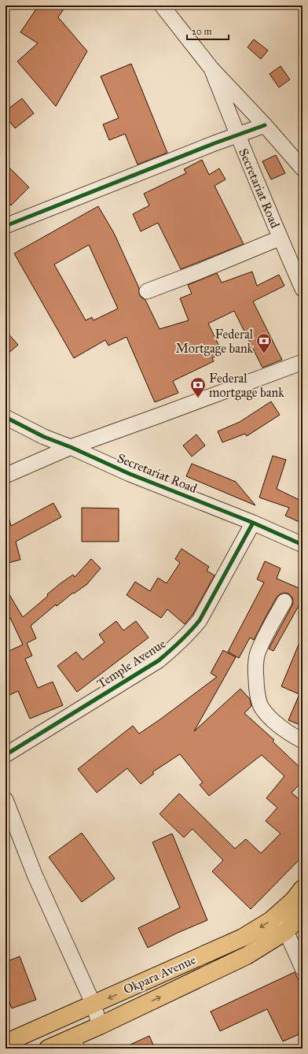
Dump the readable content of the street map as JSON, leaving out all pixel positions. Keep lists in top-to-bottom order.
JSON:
{
  "streets": {
    "main road": ["Okpara Avenue"],
    "street": ["Secretariat Road", "Temple Avenue"]
  },
  "crossings": [
    ["Secretariat Road", "Temple Avenue"]
  ],
  "places": {
    "bank": ["Federal Mortgage bank", "Federal mortgage bank"]
  },
  "scale_bar": "20 m"
}
